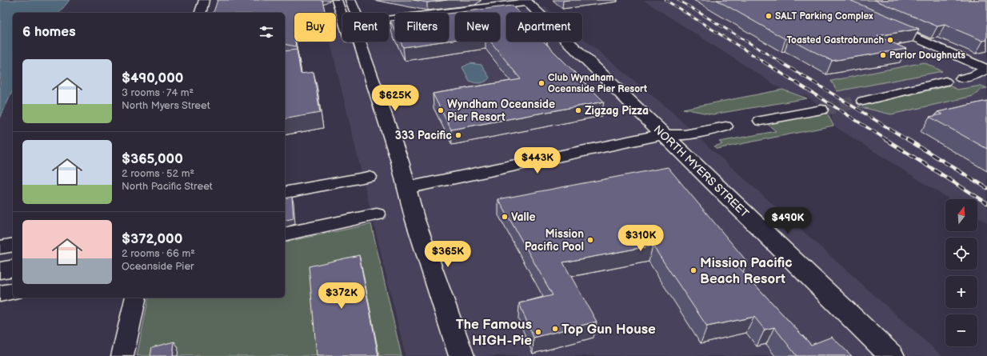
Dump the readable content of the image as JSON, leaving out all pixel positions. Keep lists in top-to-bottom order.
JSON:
{
  "streets": {
    "street": ["NORTH MYERS STREET"]
  },
  "places": [
    "SALT Parking Complex",
    "Toasted Gastrobrunch",
    "Parlor Doughnuts",
    "Club Wyndham Oceanside Pier Resort",
    "Wyndham Oceanside Pier Resort",
    "Zigzag Pizza",
    "333 Pacific",
    "Valle",
    "Mission Pacific Pool",
    "Mission Pacific Beach Resort",
    "Top Gun House",
    "The Famous HIGH-Pie"
  ],
  "north": "top",
  "page": {
    "chip": [
      "Buy",
      "Rent",
      "Filters",
      "New",
      "Apartment"
    ],
    "heading": "6 homes",
    "list": [
      {
        "name": "$490,000",
        "note": "3 rooms · 74 m² · North Myers Street"
      },
      {
        "name": "$365,000",
        "note": "2 rooms · 52 m² · North Pacific Street"
      },
      {
        "name": "$372,000",
        "note": "2 rooms · 66 m² · Oceanside Pier"
      }
    ],
    "price": [
      "$625K",
      "$443K",
      "$490K",
      "$310K",
      "$365K",
      "$372K"
    ],
    "map_buttons": ["+", "−"]
  }
}
